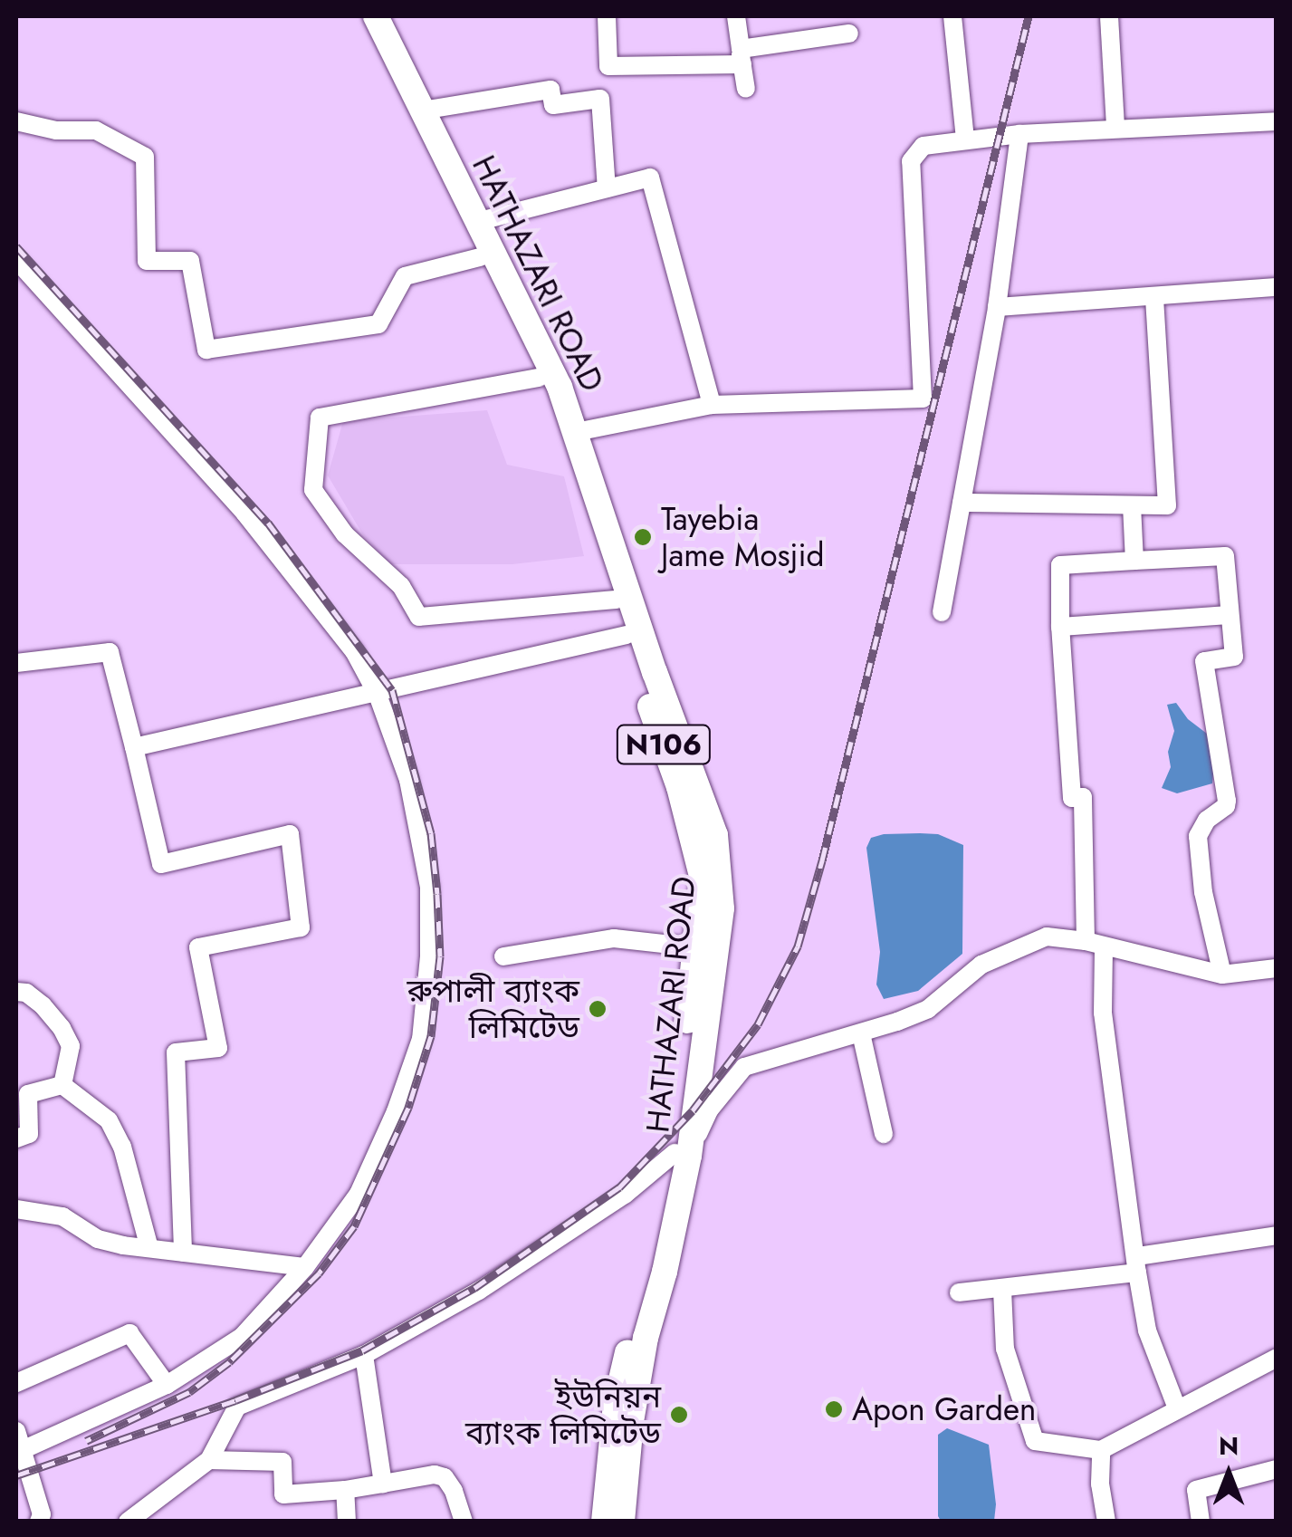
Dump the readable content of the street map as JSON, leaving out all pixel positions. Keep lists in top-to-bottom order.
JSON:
{
  "streets": {
    "highway": ["HATHAZARI ROAD", "N106"]
  },
  "places": [
    "Tayebia Jame Mosjid",
    "রুপালী ব্যাংক লিমিটেড",
    "Apon Garden",
    "ইউনিয়ন ব্যাংক লিমিটেড"
  ],
  "north": "top"
}
